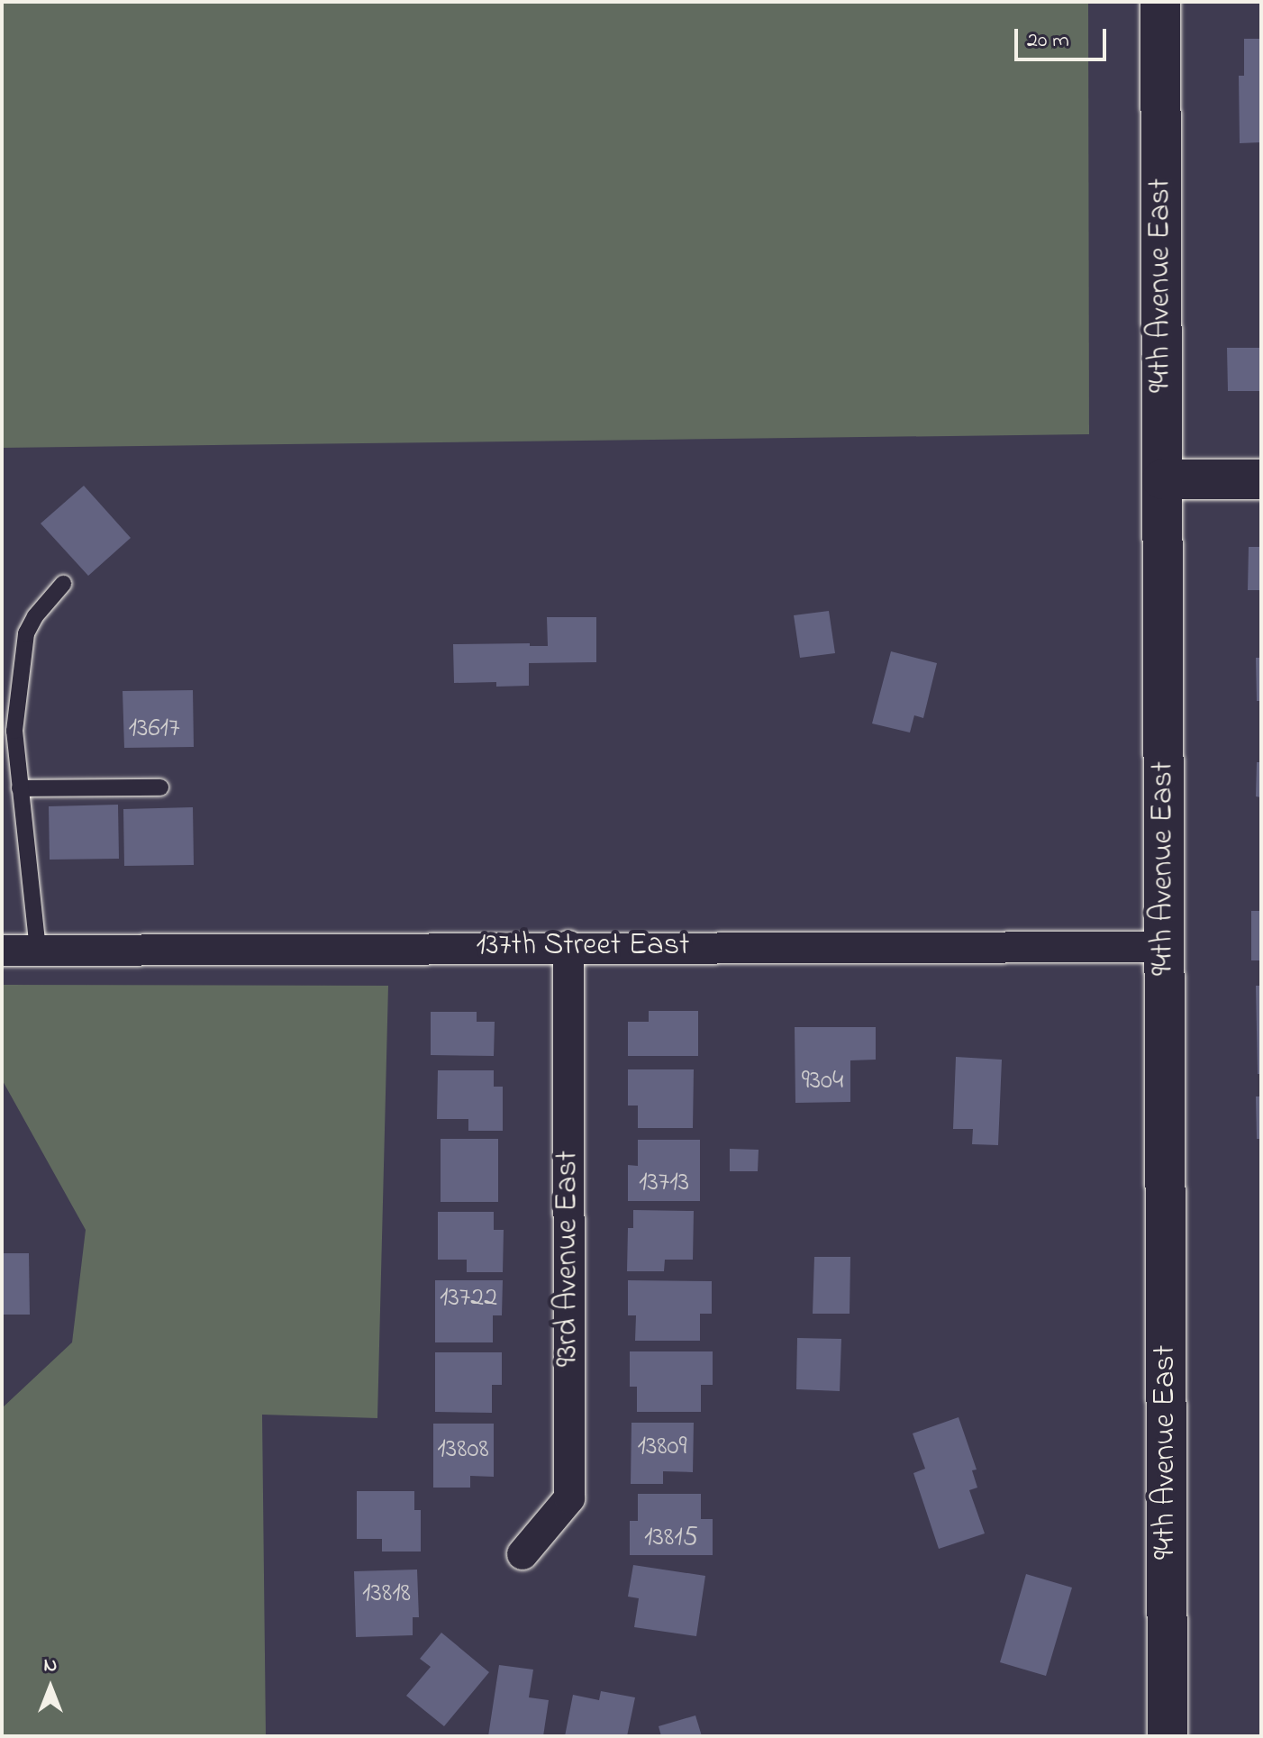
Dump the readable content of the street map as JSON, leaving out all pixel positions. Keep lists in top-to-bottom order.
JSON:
{
  "streets": {
    "main road": ["94th Avenue East"],
    "street": ["137th Street East", "93rd Avenue East"]
  },
  "crossings": [
    ["94th Avenue East", "137th Street East"],
    ["137th Street East", "93rd Avenue East"]
  ],
  "house_numbers": [
    "13617",
    "9304",
    "13713",
    "13722",
    "13809",
    "13808",
    "13815",
    "13818"
  ],
  "scale_bar": "20 m",
  "north": "top"
}
